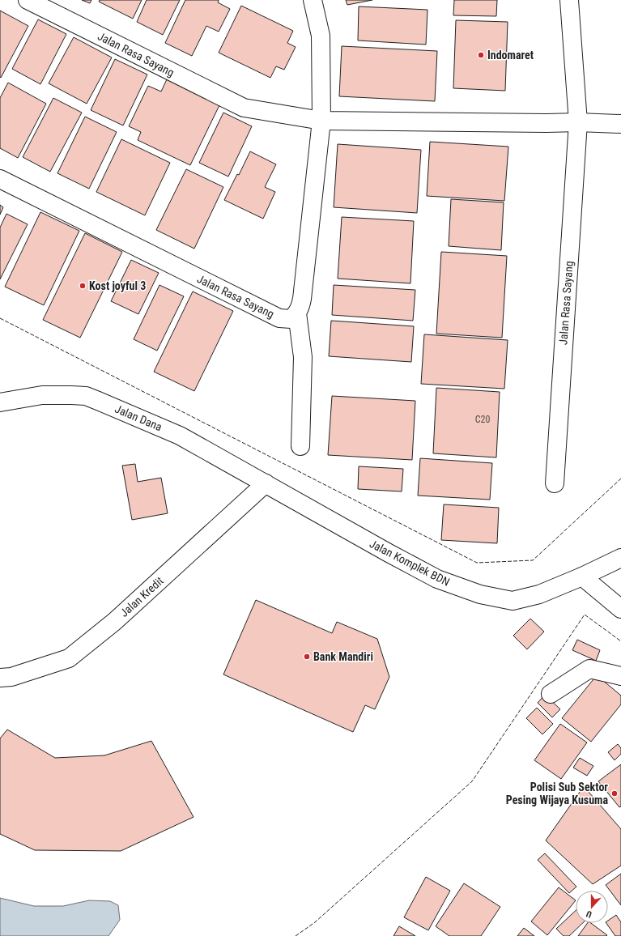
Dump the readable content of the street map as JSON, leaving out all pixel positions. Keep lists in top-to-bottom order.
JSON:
{
  "streets": {
    "street": [
      "Jalan Rasa Sayang",
      "Jalan Dana",
      "Jalan Komplek BDN",
      "Jalan Kredit"
    ]
  },
  "crossings": [
    ["Jalan Dana", "Jalan Komplek BDN"],
    ["Jalan Dana", "Jalan Kredit"],
    ["Jalan Komplek BDN", "Jalan Kredit"]
  ],
  "places": [
    "Indomaret",
    "Kost joyful 3",
    "Bank Mandiri",
    "Polisi Sub Sektor Pesing Wijaya Kusuma"
  ],
  "house_numbers": ["C20"],
  "north": "bottom"
}
